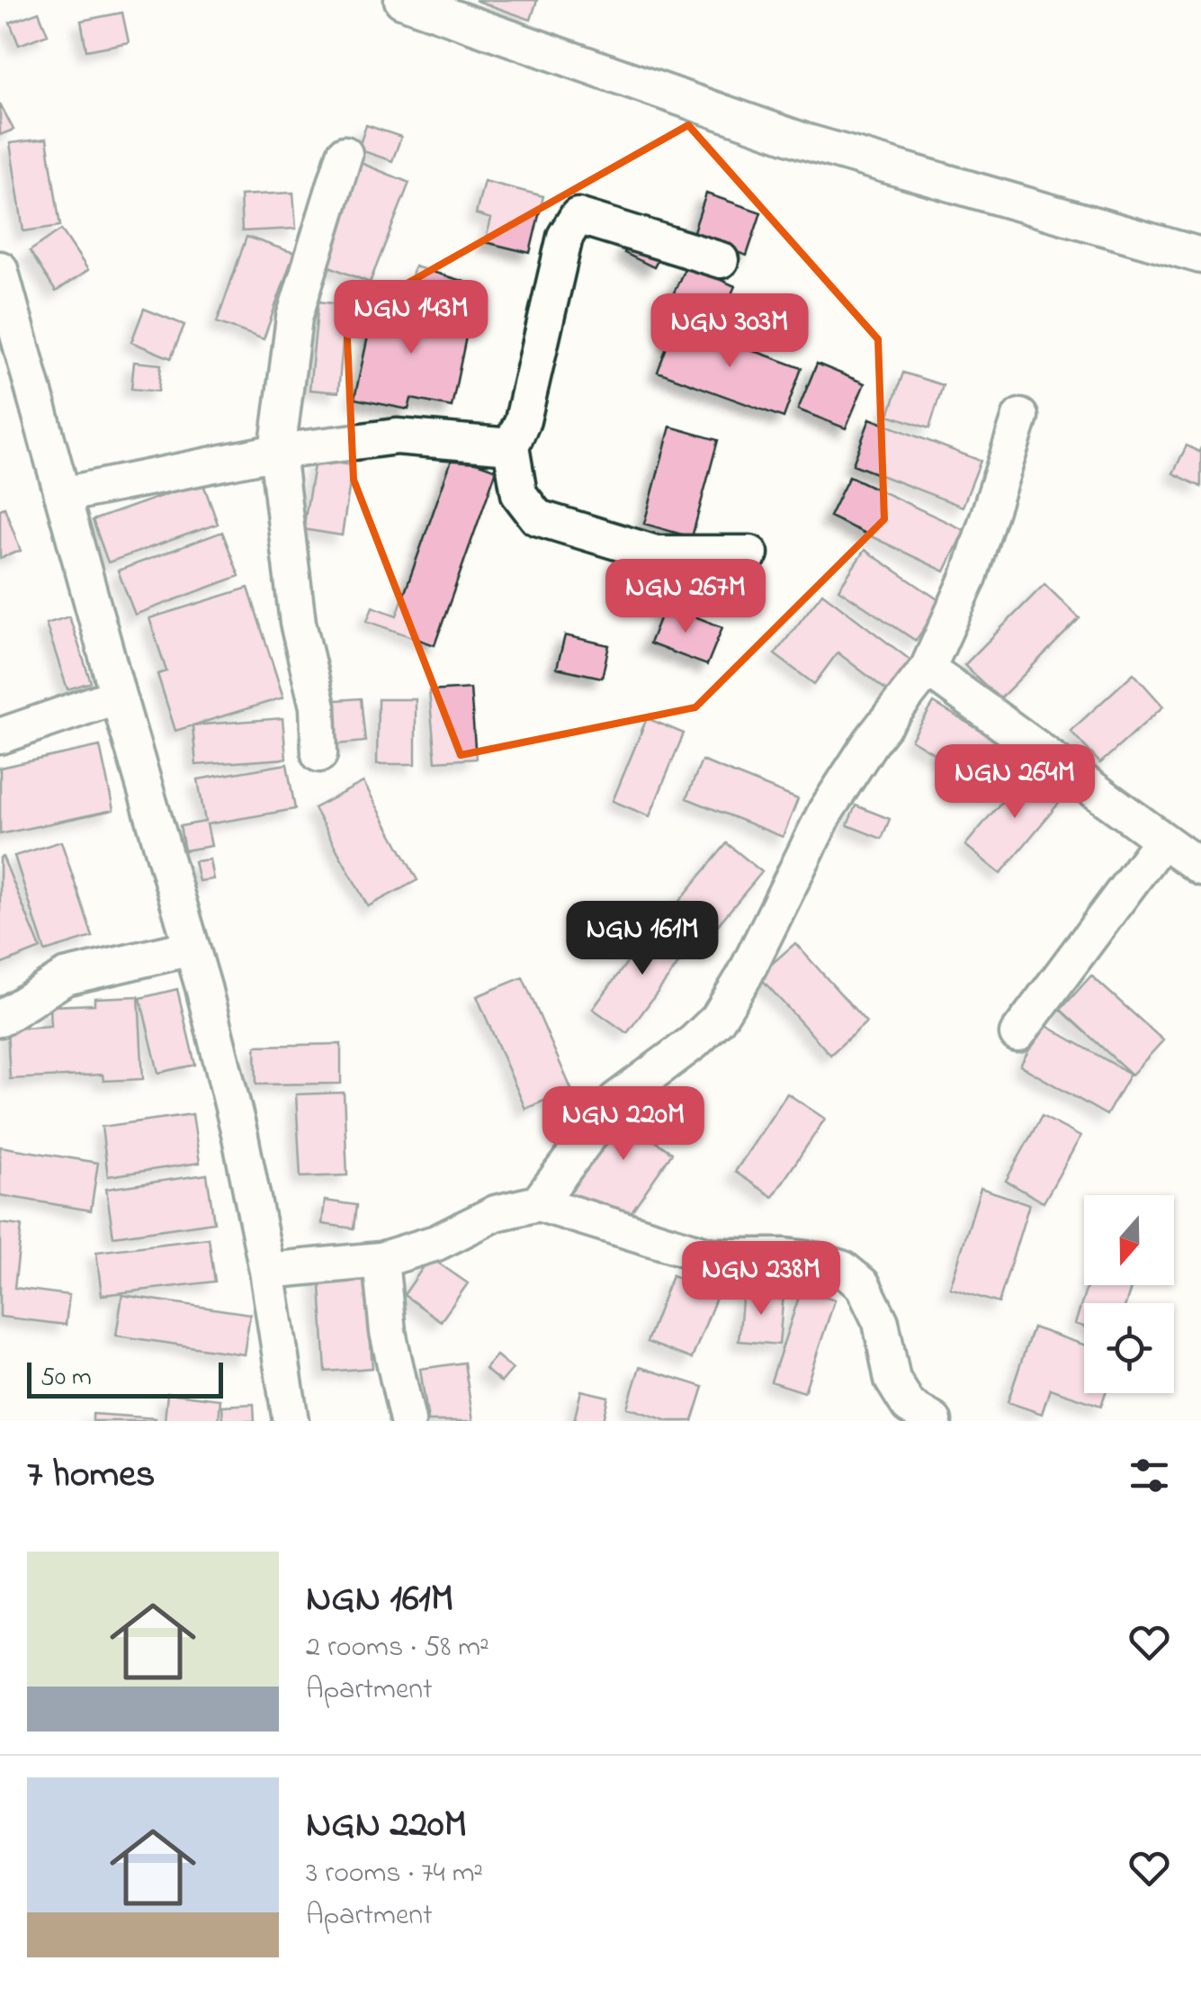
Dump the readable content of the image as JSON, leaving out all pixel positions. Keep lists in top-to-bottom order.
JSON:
{
  "scale_bar": "50 m",
  "north": "bottom",
  "page": {
    "price": [
      "NGN 143M",
      "NGN 303M",
      "NGN 267M",
      "NGN 264M",
      "NGN 161M",
      "NGN 220M",
      "NGN 238M"
    ],
    "scale": "50 m",
    "heading": "7 homes",
    "list": [
      {
        "name": "NGN 161M",
        "note": "2 rooms · 58 m² · Apartment"
      },
      {
        "name": "NGN 220M",
        "note": "3 rooms · 74 m² · Apartment"
      }
    ]
  }
}
